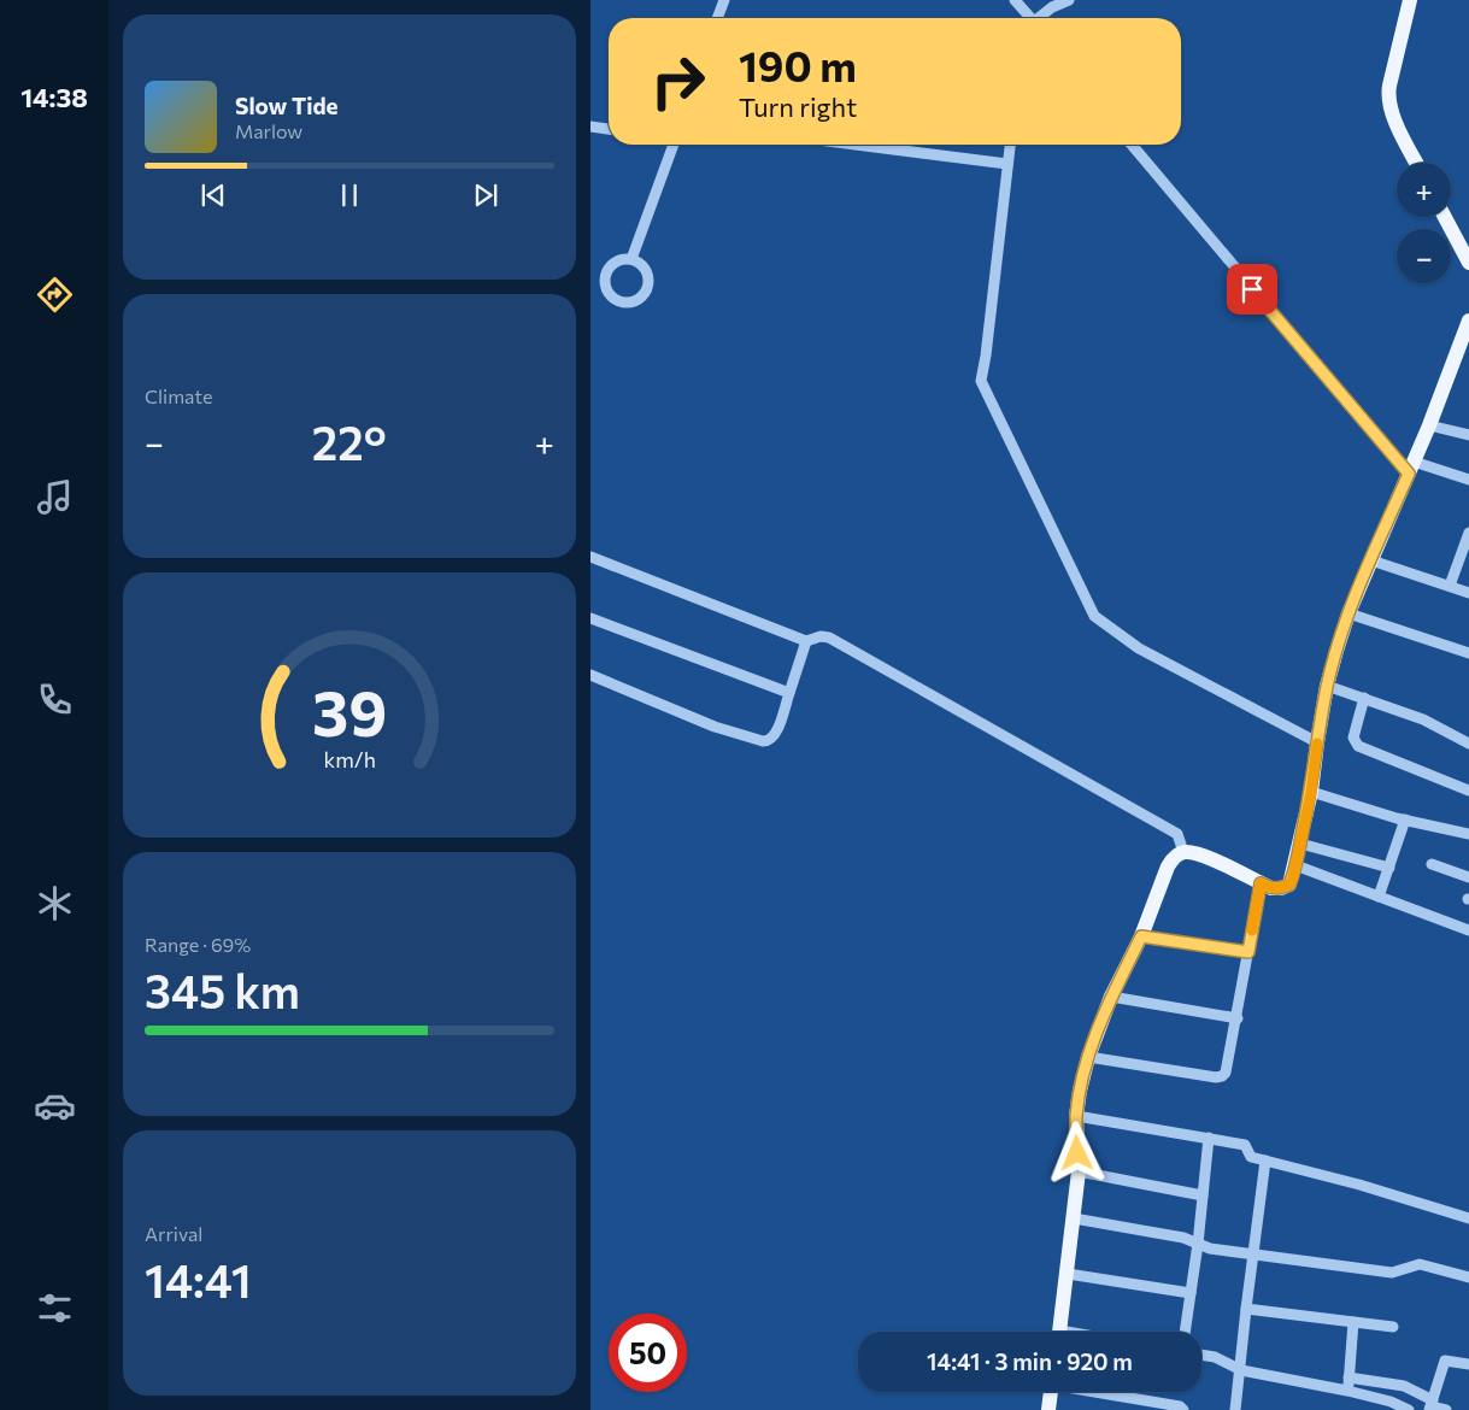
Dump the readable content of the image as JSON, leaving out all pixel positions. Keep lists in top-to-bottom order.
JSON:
{
  "page": {
    "tabs": "14:38",
    "turn": ["190 m", "Turn right"],
    "song": ["Slow Tide", "Marlow"],
    "map_buttons": ["+", "−"],
    "tile": [
      "Climate",
      ["Range · 69%", "345 km"],
      ["Arrival", "14:41"]
    ],
    "heat": ["−", "22°", "+"],
    "limit": "50",
    "trip": "14:41 · 3 min · 920 m",
    "gauge": ["39", "km/h"]
  }
}
